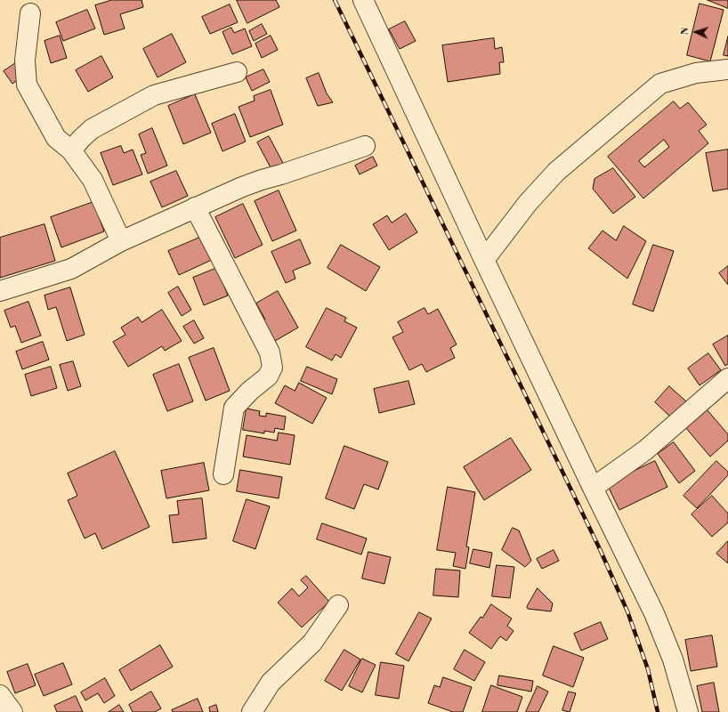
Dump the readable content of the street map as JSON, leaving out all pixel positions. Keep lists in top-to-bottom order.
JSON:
{
  "north": "left"
}
